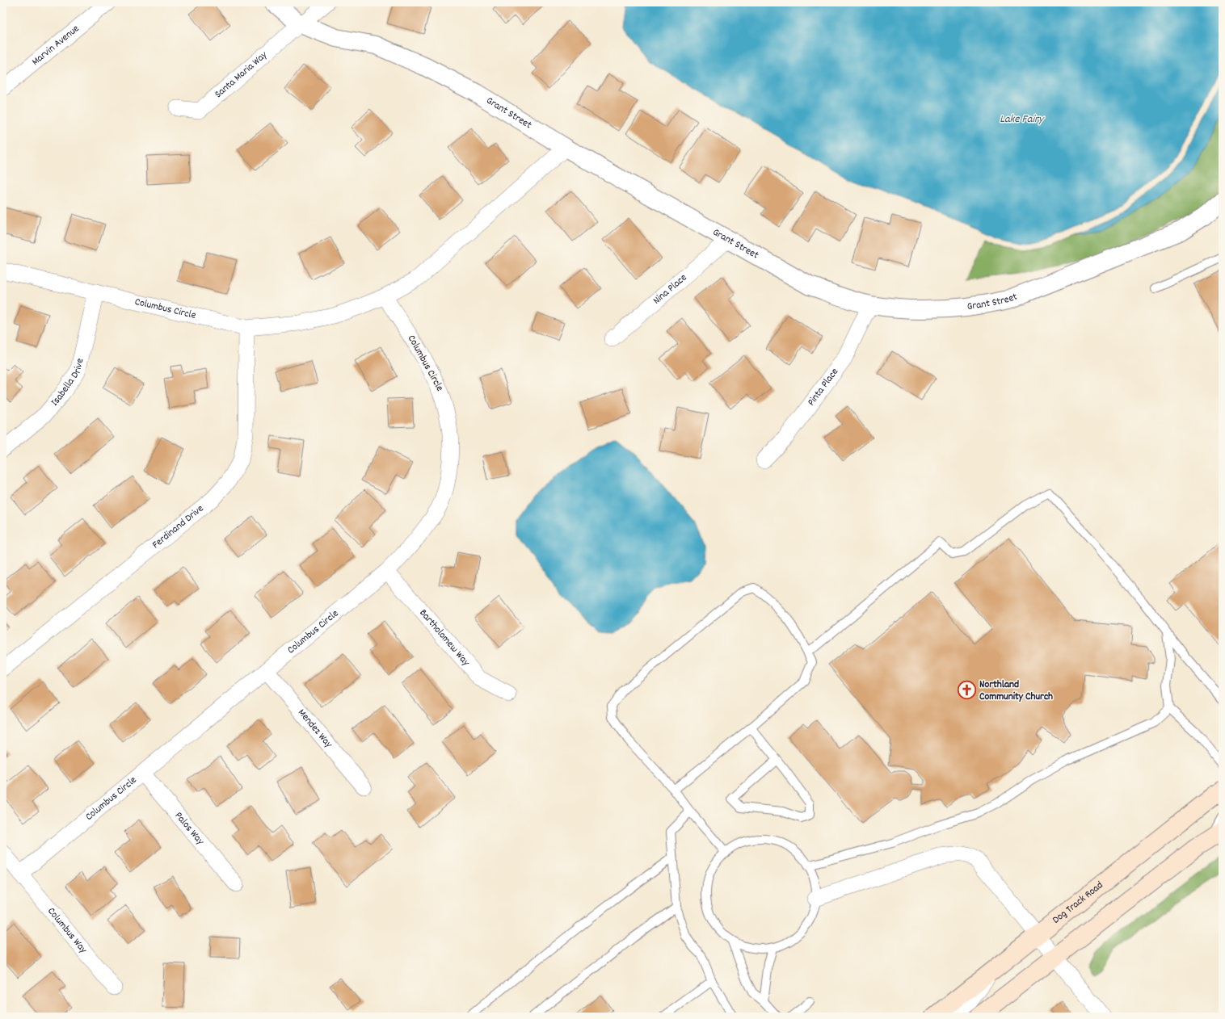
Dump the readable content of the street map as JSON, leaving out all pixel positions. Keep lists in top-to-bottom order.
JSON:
{
  "streets": {
    "main road": ["Dog Track Road"],
    "street": [
      "Marvin Avenue",
      "Santa Maria Way",
      "Grant Street",
      "Nina Place",
      "Columbus Circle",
      "Isabella Drive",
      "Pinta Place",
      "Ferdinand Drive",
      "Bartholomew Way",
      "Mendez Way",
      "Palos Way",
      "Columbus Way"
    ]
  },
  "crossings": [
    ["Santa Maria Way", "Grant Street"],
    ["Grant Street", "Nina Place"],
    ["Grant Street", "Columbus Circle"],
    ["Grant Street", "Pinta Place"],
    ["Columbus Circle", "Isabella Drive"],
    ["Columbus Circle", "Ferdinand Drive"],
    ["Columbus Circle", "Bartholomew Way"],
    ["Columbus Circle", "Mendez Way"],
    ["Columbus Circle", "Palos Way"],
    ["Columbus Circle", "Columbus Way"]
  ],
  "water": ["Lake Fairy"],
  "places": {
    "church": ["Northland Community Church"]
  }
}
